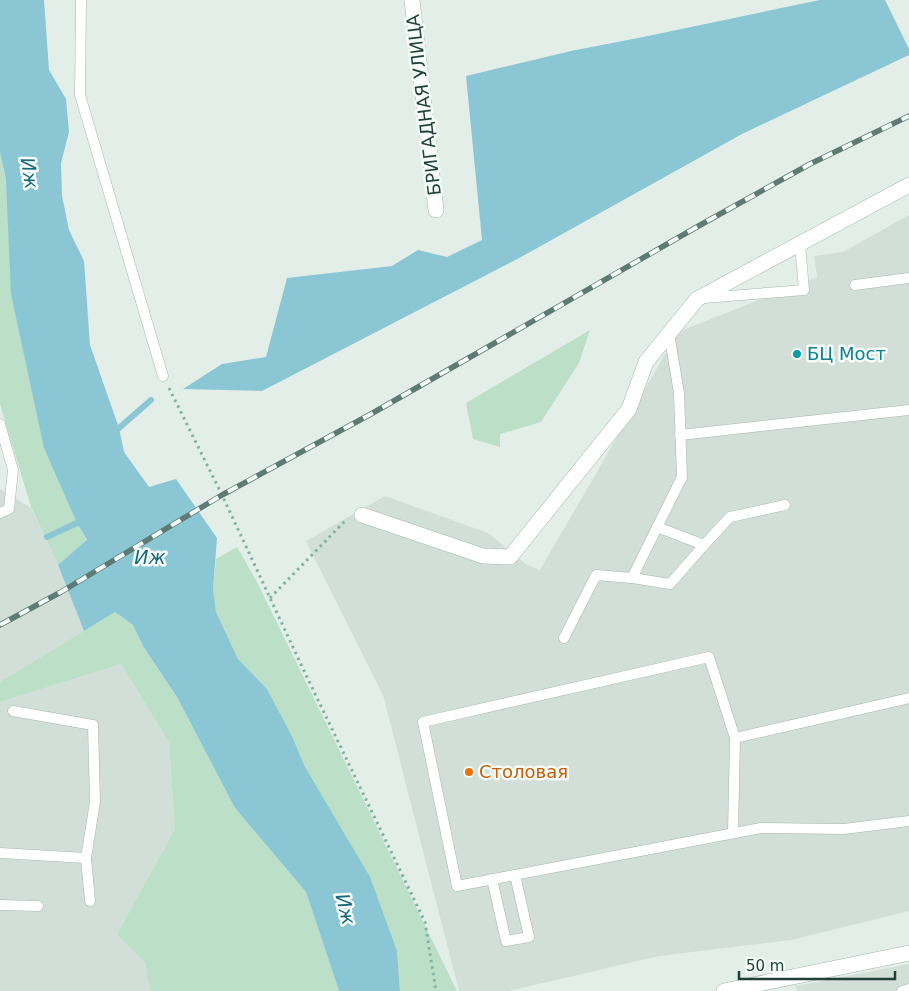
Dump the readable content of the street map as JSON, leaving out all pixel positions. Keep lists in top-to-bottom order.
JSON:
{
  "streets": {
    "street": ["БРИГАДНАЯ УЛИЦА"]
  },
  "water": ["Иж"],
  "places": ["БЦ Мост", "Столовая"],
  "scale_bar": "50 m"
}
